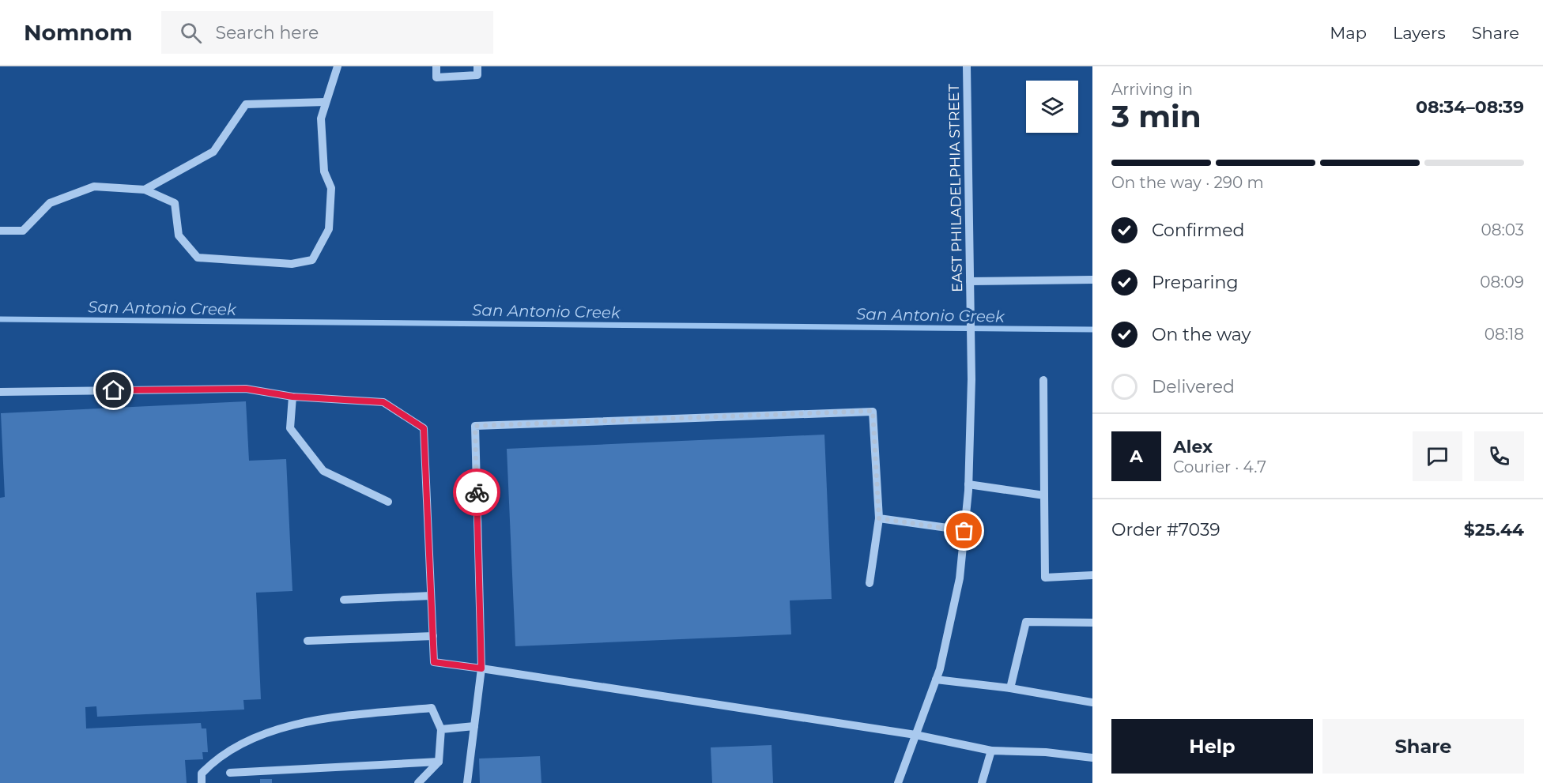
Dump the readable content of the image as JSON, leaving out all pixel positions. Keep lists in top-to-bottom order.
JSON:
{
  "streets": {
    "street": ["EAST PHILADELPHIA STREET"]
  },
  "water": ["San Antonio Creek"],
  "page": {
    "header": "Nomnom",
    "search": "Search here",
    "nav": ["Map", "Layers", "Share"],
    "heading": ["3 min", "Arriving in", "08:34–08:39"],
    "panel": [
      "Alex",
      "Courier · 4.7",
      "Order #7039",
      "$25.44"
    ],
    "bar": "On the way · 290 m",
    "list": [
      ["Confirmed", "08:03"],
      ["Preparing", "08:09"],
      ["On the way", "08:18"],
      "Delivered"
    ],
    "round": "A",
    "buttons": ["Help", "Share"]
  }
}
